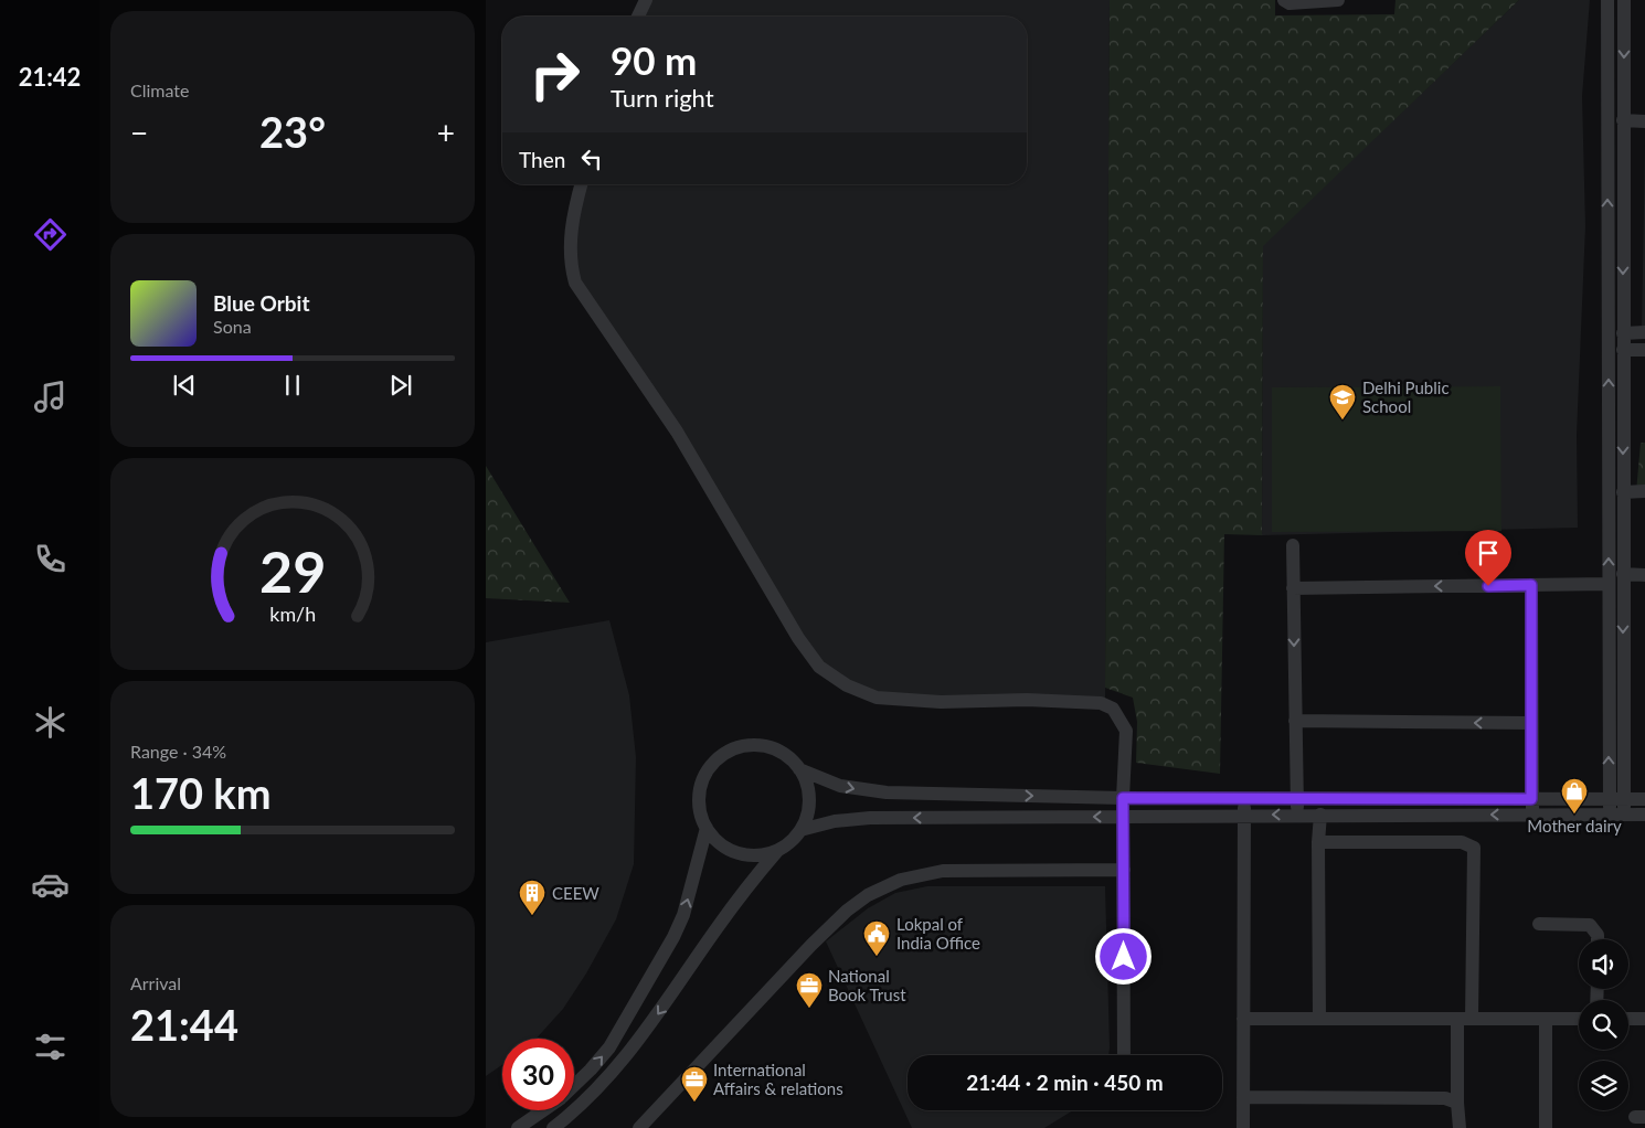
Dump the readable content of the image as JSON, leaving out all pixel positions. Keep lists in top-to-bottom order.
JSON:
{
  "places": {
    "school or university": ["Delhi Public School"],
    "shop": ["Mother dairy"],
    "building": ["CEEW"],
    "public building": ["Lokpal of India Office"],
    "office": ["National Book Trust", "International Affairs & relations"]
  },
  "page": {
    "tabs": "21:42",
    "tile": [
      "Climate",
      ["Range · 34%", "170 km"],
      ["Arrival", "21:44"]
    ],
    "turn": ["90 m", "Turn right"],
    "heat": ["−", "23°", "+"],
    "then": "Then",
    "song": ["Blue Orbit", "Sona"],
    "limit": "30",
    "trip": "21:44 · 2 min · 450 m",
    "gauge": ["29", "km/h"]
  }
}
